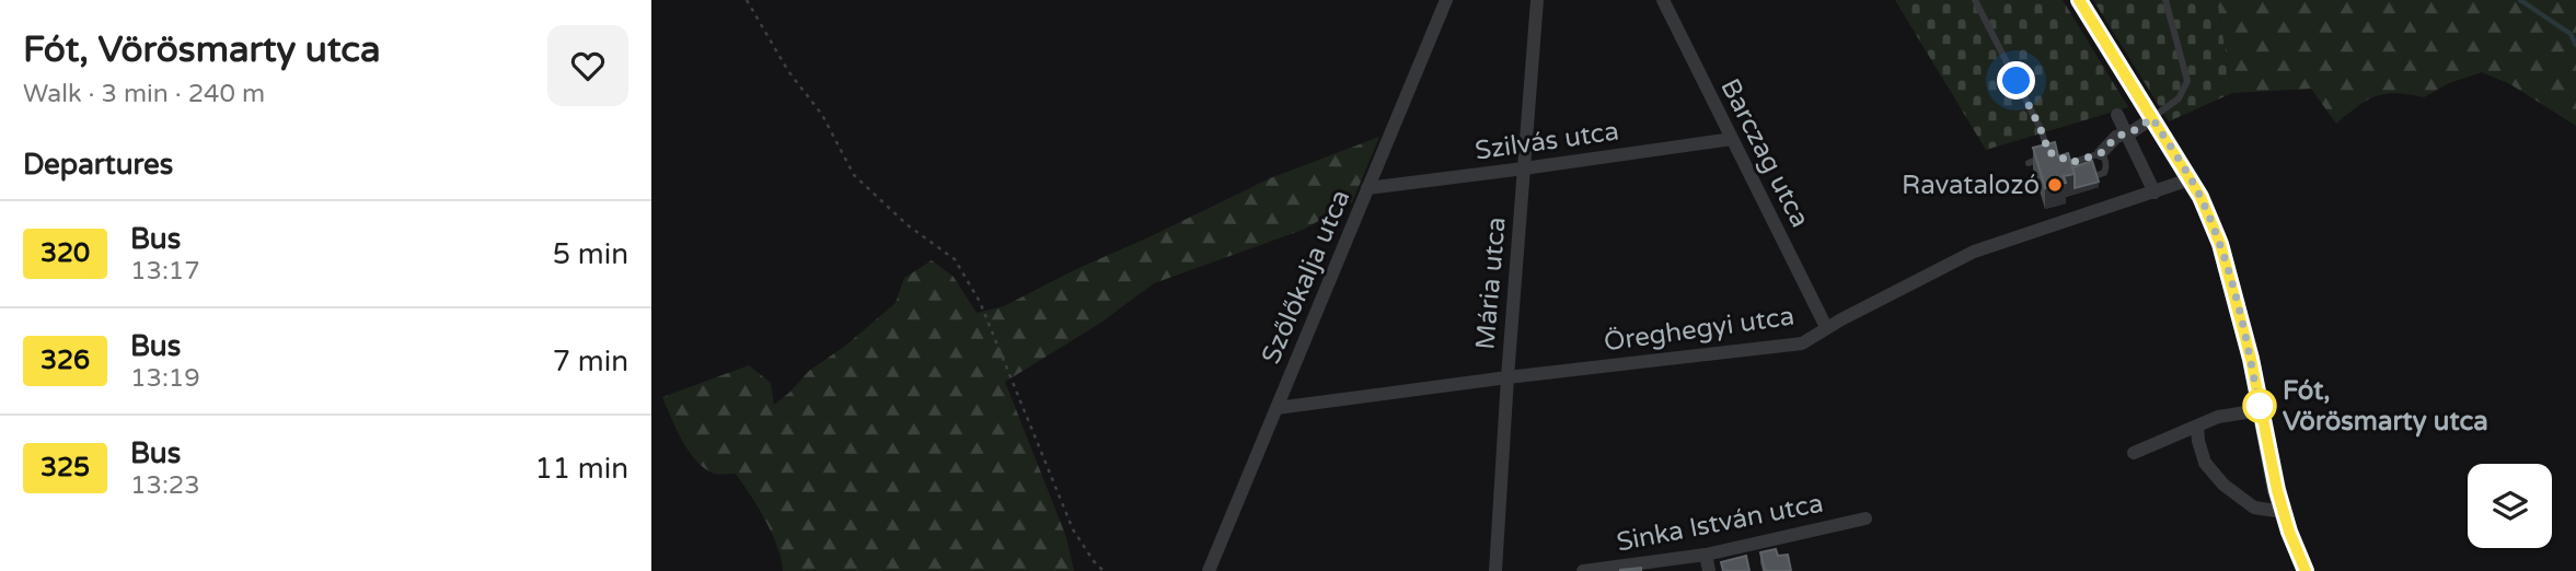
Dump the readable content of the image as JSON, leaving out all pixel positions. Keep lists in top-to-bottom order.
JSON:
{
  "streets": {
    "street": [
      "Szilvás utca",
      "Barczag utca",
      "Szőlőkalja utca",
      "Mária utca",
      "Öreghegyi utca",
      "Sinka István utca"
    ]
  },
  "crossings": [
    ["Szilvás utca", "Barczag utca"],
    ["Szilvás utca", "Szőlőkalja utca"],
    ["Szilvás utca", "Mária utca"],
    ["Barczag utca", "Öreghegyi utca"],
    ["Szőlőkalja utca", "Öreghegyi utca"],
    ["Mária utca", "Öreghegyi utca"]
  ],
  "places": ["Ravatalozó", "Fót, Vörösmarty utca"],
  "lines": ["bus line 320"],
  "page": {
    "heading": [
      ["Fót, Vörösmarty utca", "Walk · 3 min · 240 m"],
      "Departures"
    ],
    "list": [
      {
        "mark": "320",
        "name": "Bus",
        "note": "13:17",
        "value": "5 min"
      },
      {
        "mark": "326",
        "name": "Bus",
        "note": "13:19",
        "value": "7 min"
      },
      {
        "mark": "325",
        "name": "Bus",
        "note": "13:23",
        "value": "11 min"
      }
    ]
  }
}
